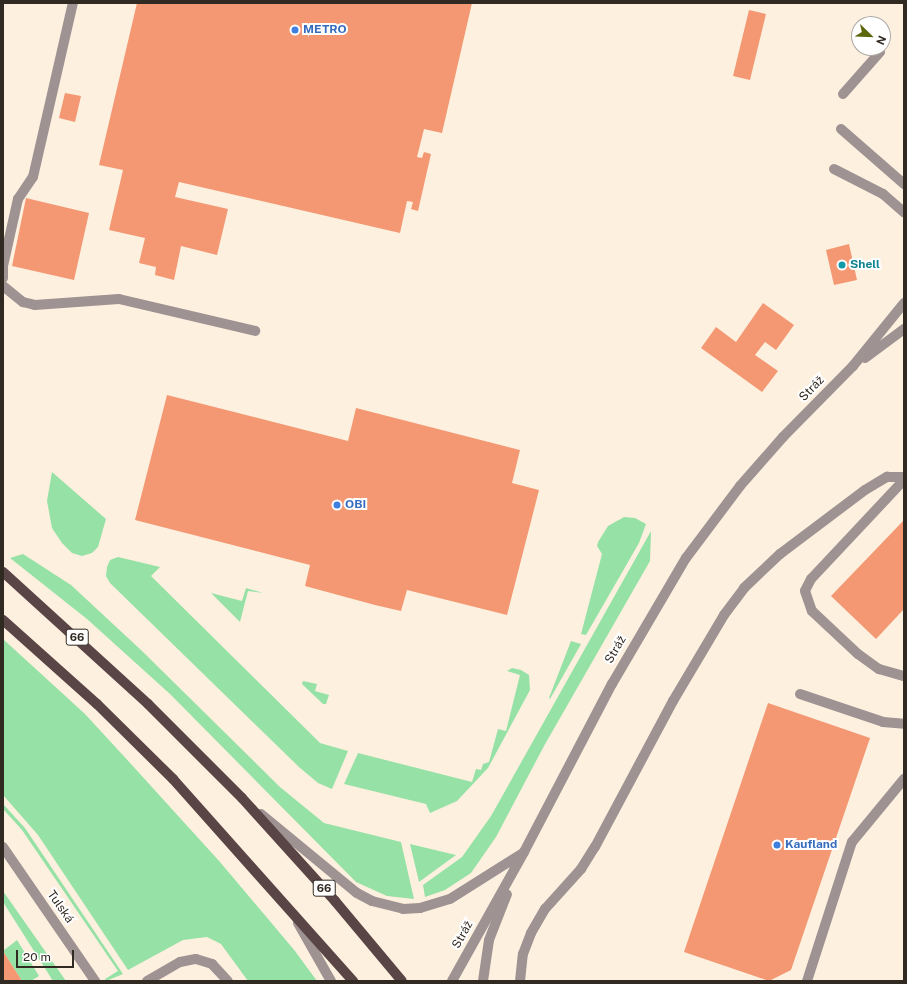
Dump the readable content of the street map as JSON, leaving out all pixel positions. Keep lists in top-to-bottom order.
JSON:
{
  "streets": {
    "main road": ["66"],
    "street": ["Stráž", "Tulská"]
  },
  "places": [
    "METRO",
    "Shell",
    "OBI",
    "Kaufland"
  ],
  "scale_bar": "20 m",
  "north": "bottom right"
}
